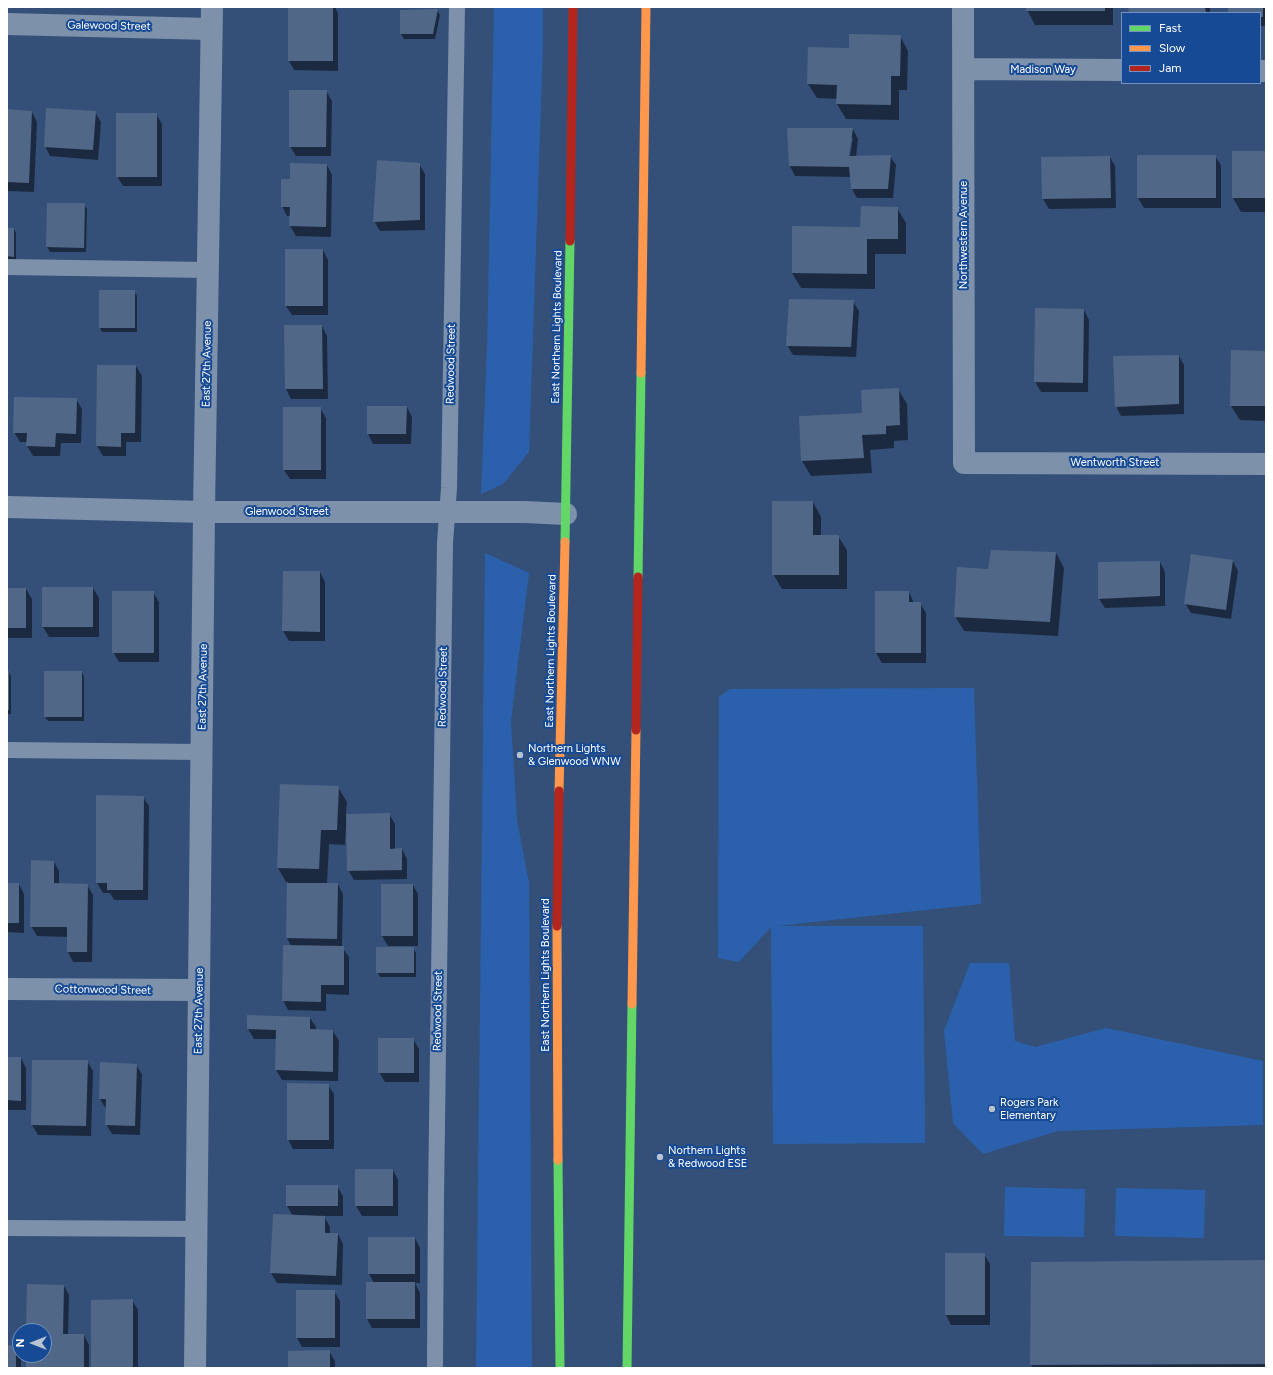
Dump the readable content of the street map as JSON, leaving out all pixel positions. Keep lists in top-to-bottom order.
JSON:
{
  "streets": {
    "main road": ["East Northern Lights Boulevard"],
    "street": [
      "Galewood Street",
      "Madison Way",
      "Northwestern Avenue",
      "East 27th Avenue",
      "Wentworth Street",
      "Glenwood Street",
      "Cottonwood Street"
    ],
    "lane": ["Redwood Street"]
  },
  "crossings": [
    ["Galewood Street", "East 27th Avenue"],
    ["Madison Way", "Northwestern Avenue"],
    ["Northwestern Avenue", "Wentworth Street"],
    ["East Northern Lights Boulevard", "Glenwood Street"],
    ["East 27th Avenue", "Glenwood Street"],
    ["East 27th Avenue", "Cottonwood Street"],
    ["Redwood Street", "Glenwood Street"]
  ],
  "places": ["Northern Lights & Glenwood WNW", "Rogers Park Elementary", "Northern Lights & Redwood ESE"],
  "legend": ["Fast", "Slow", "Jam"],
  "north": "left"
}
